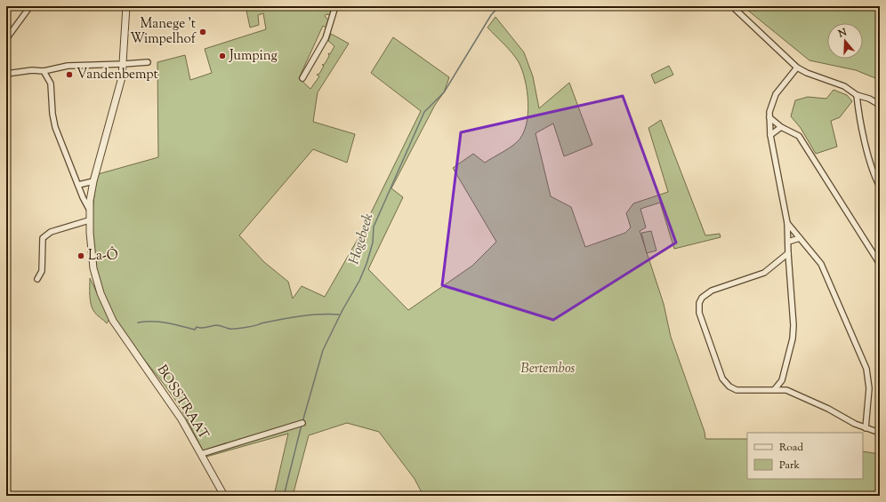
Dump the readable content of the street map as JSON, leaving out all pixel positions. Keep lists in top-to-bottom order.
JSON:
{
  "streets": {
    "street": ["BOSSTRAAT"]
  },
  "water": ["Hogebeek"],
  "parks": ["Bertembos"],
  "places": [
    "Manege 't Wimpelhof",
    "Jumping",
    "Vandenbempt",
    "La-Ô"
  ],
  "legend": ["Road", "Park"],
  "north": "top"
}
